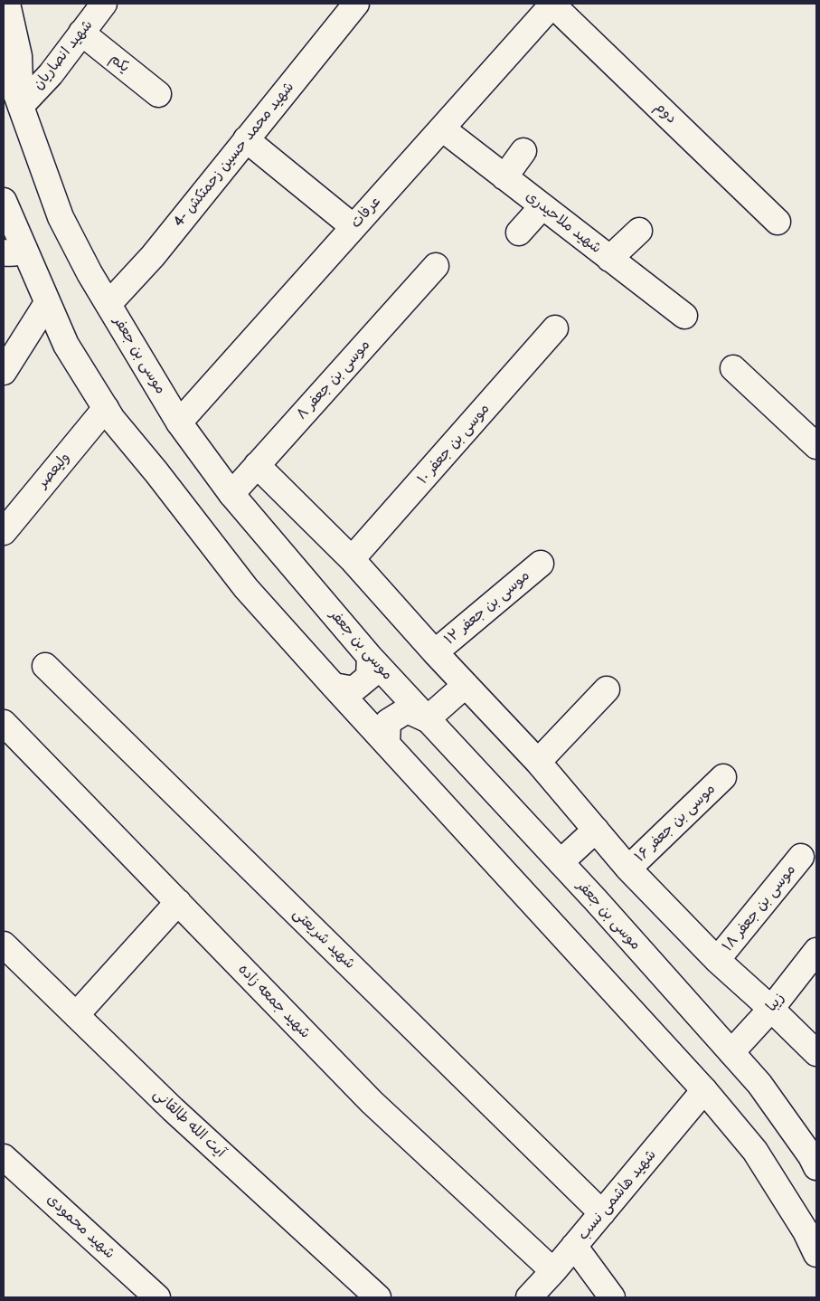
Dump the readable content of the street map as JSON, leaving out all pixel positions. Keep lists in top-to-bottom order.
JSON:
{
  "streets": {
    "street": [
      "شهید انصاریان",
      "یکم",
      "دوم",
      "4- شهید محمد حسین زحمتکش",
      "عرفات",
      "شهید ملاحیدری",
      "موسی بن جعفر",
      "موسی بن جعفر ۸",
      "موسی بن جعفر ۱۰",
      "ولیعصر",
      "موسی بن جعفر ۱۲",
      "موسی بن جعفر ۱۶",
      "موسی بن جعفر ۱۸",
      "شهید شریعتی",
      "شهید جمعه زاده",
      "زیبا",
      "آیت الله طالقانی",
      "شهید هاشمی نسب",
      "شهید محمودی"
    ]
  },
  "crossings": [
    ["شهید انصاریان", "یکم"],
    ["شهید انصاریان", "موسی بن جعفر"],
    ["دوم", "عرفات"],
    ["4- شهید محمد حسین زحمتکش", "موسی بن جعفر"],
    ["عرفات", "شهید ملاحیدری"],
    ["عرفات", "موسی بن جعفر"],
    ["موسی بن جعفر", "موسی بن جعفر ۸"],
    ["موسی بن جعفر", "زیبا"],
    ["شهید شریعتی", "شهید هاشمی نسب"],
    ["شهید جمعه زاده", "شهید هاشمی نسب"]
  ]
}
